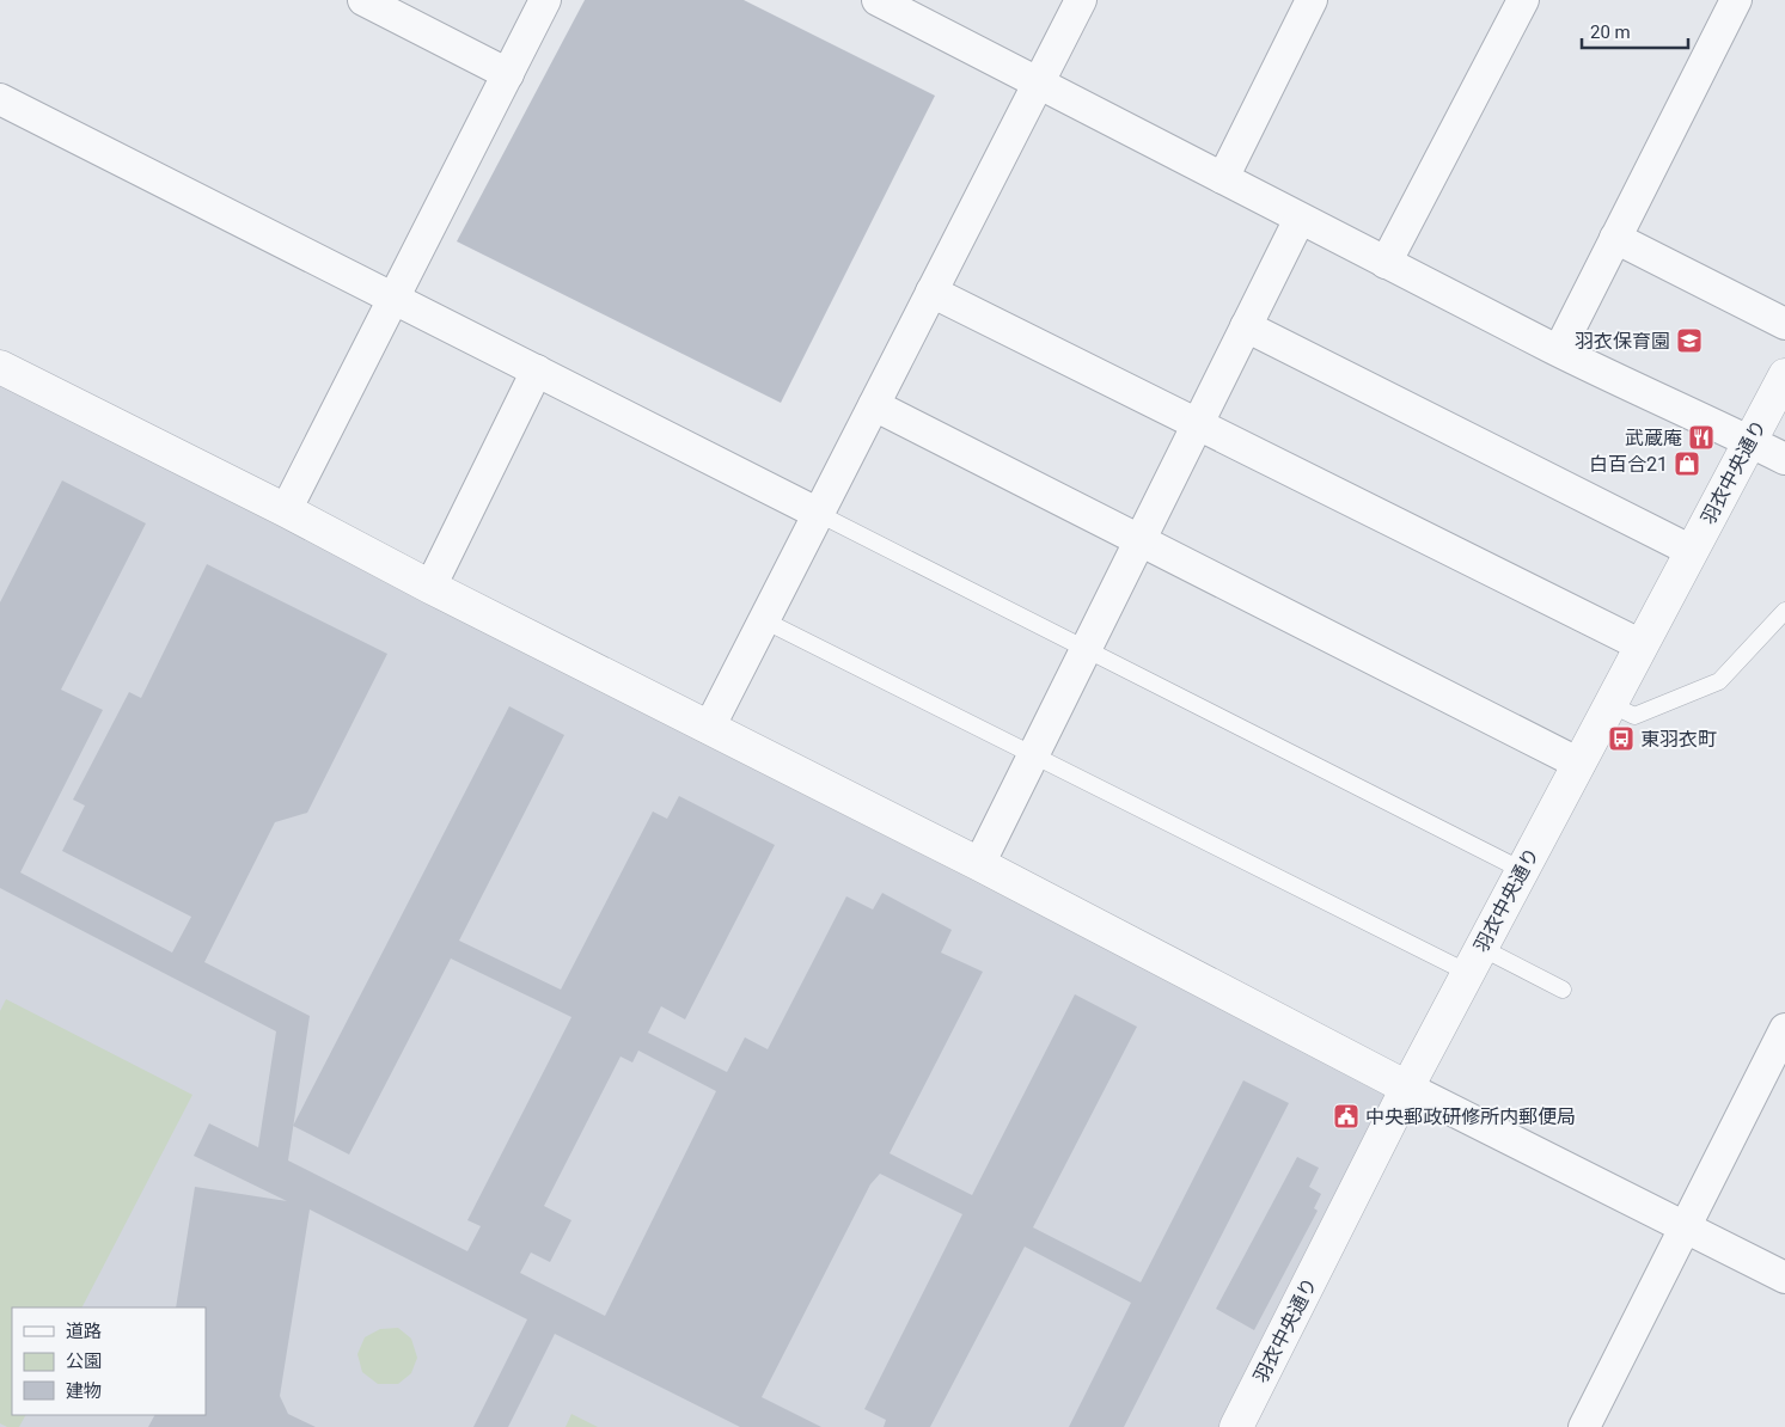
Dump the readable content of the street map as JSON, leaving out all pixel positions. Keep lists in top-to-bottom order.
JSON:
{
  "streets": {
    "street": ["羽衣中央通り"]
  },
  "places": {
    "school or university": ["羽衣保育園"],
    "restaurant": ["武蔵庵"],
    "shop": ["白百合21"],
    "bus stop": ["東羽衣町"],
    "public building": ["中央郵政研修所内郵便局"]
  },
  "legend": ["道路", "公園", "建物"],
  "scale_bar": "20 m"
}
